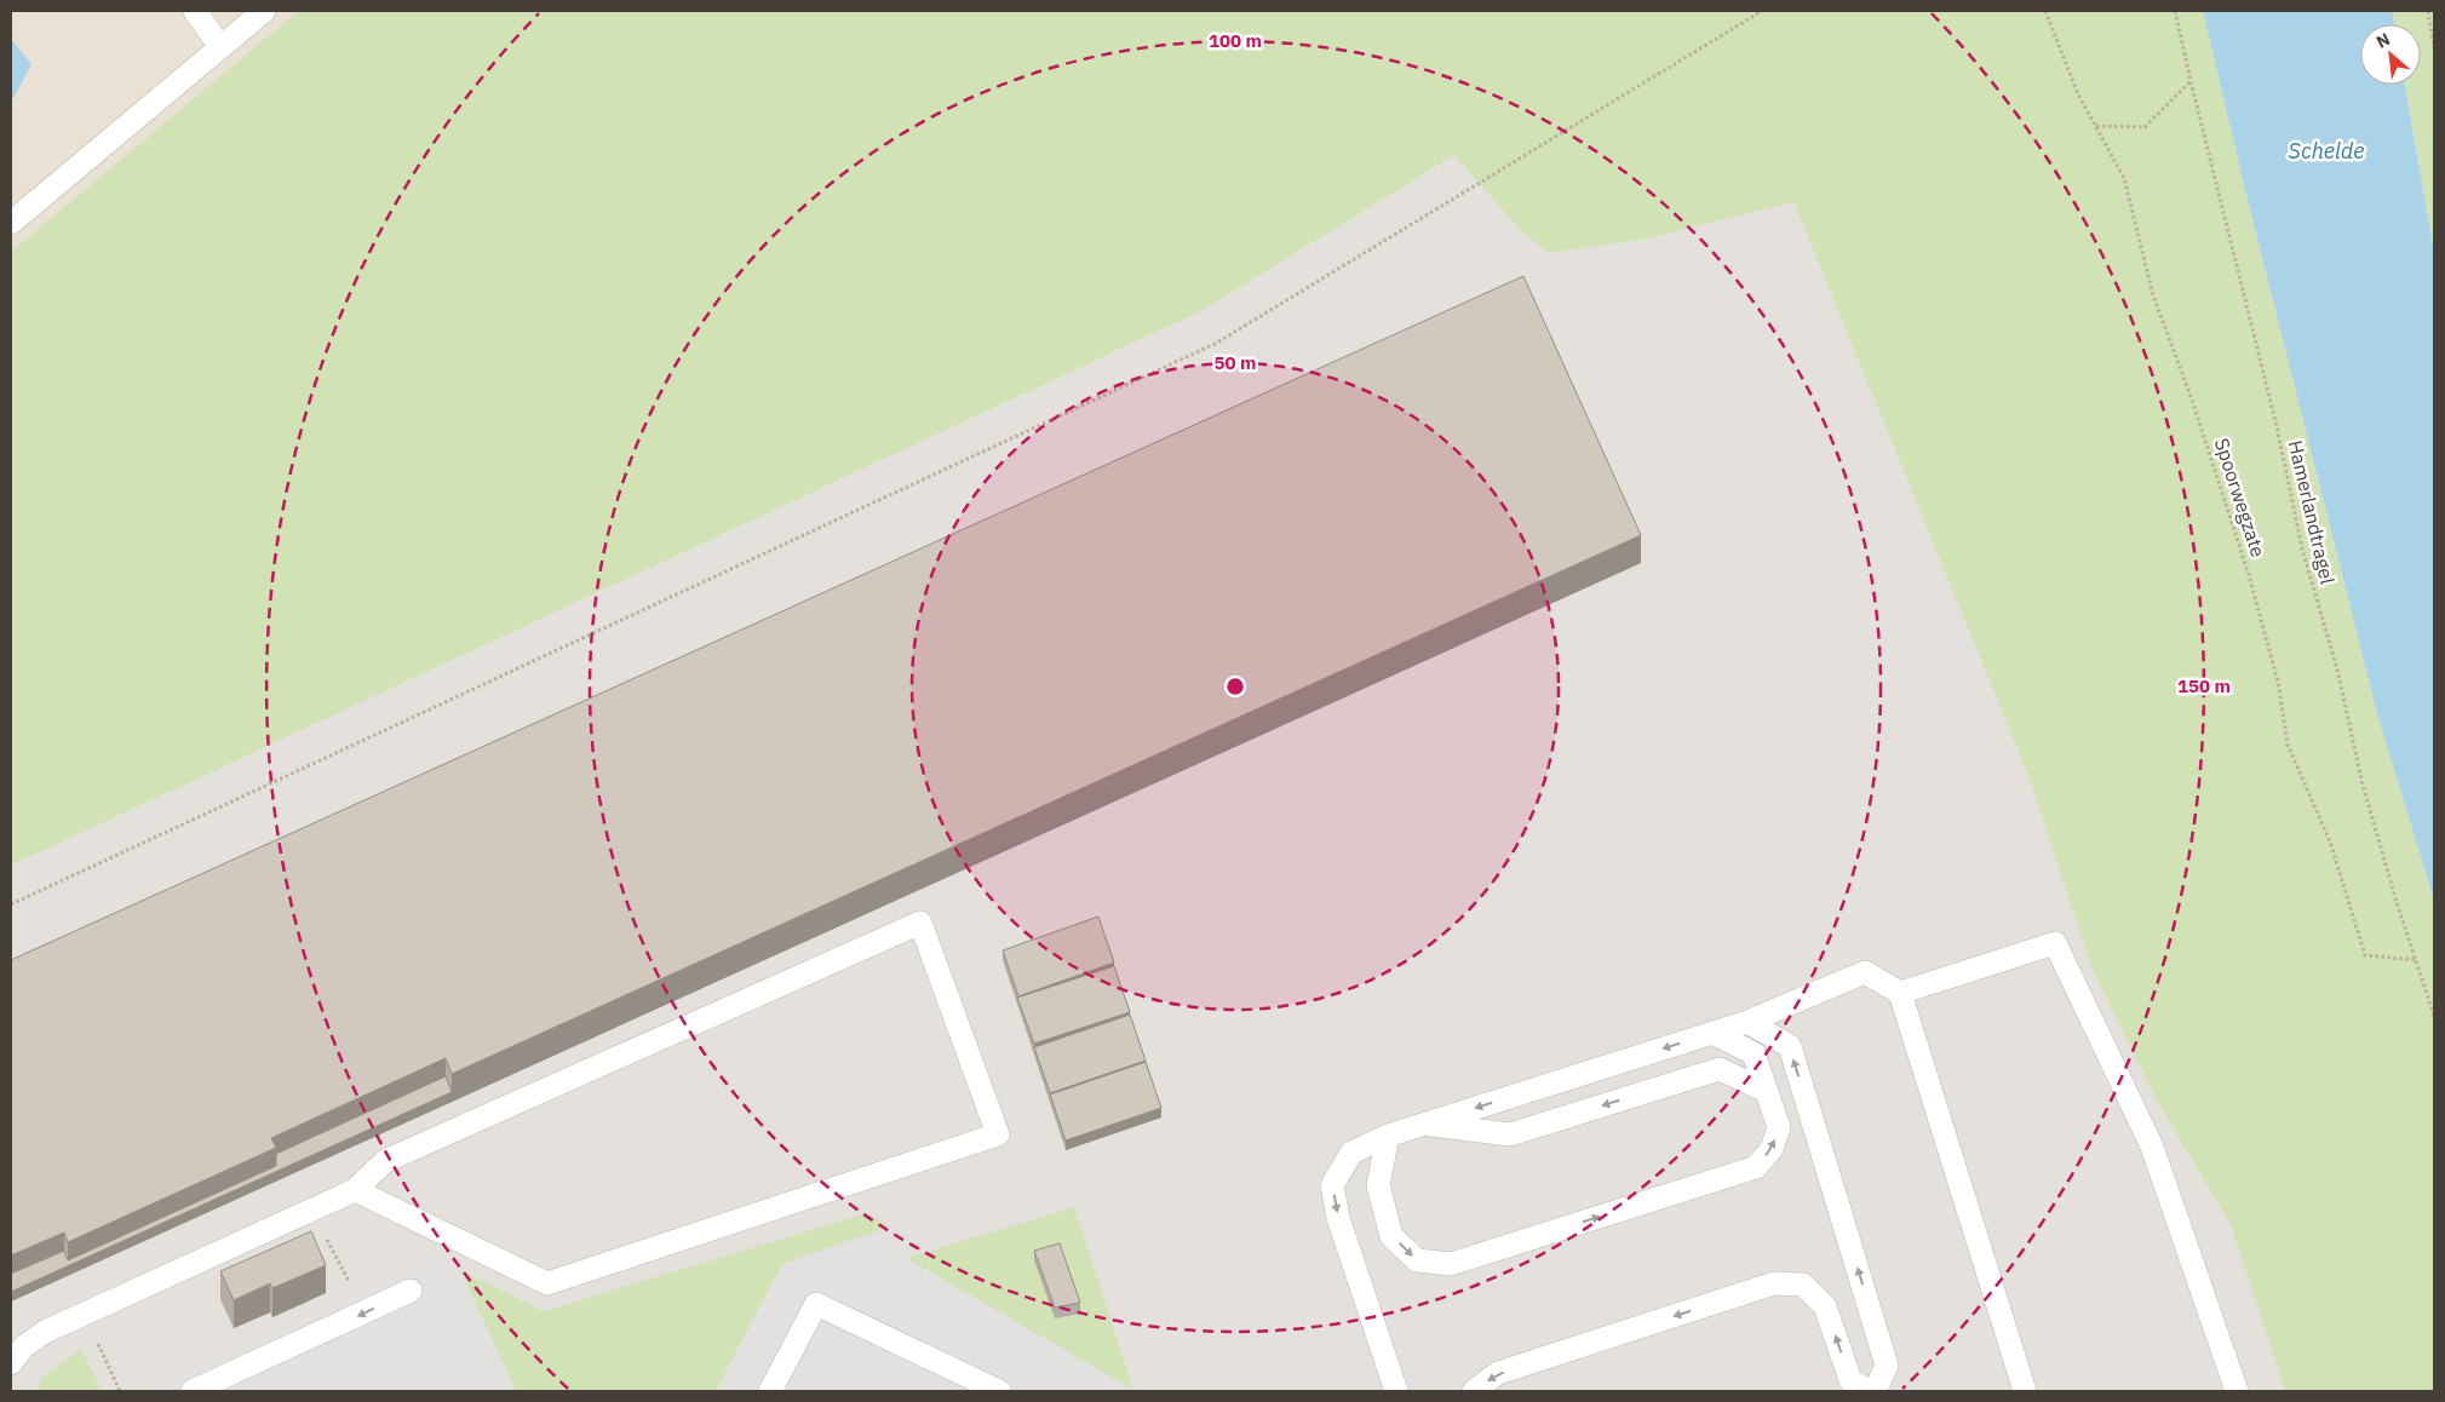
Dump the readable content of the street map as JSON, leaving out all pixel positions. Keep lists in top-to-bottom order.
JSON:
{
  "streets": {
    "path": ["Spoorwegzate", "Hamerlandtragel"]
  },
  "crossings": [
    ["Spoorwegzate", "Hamerlandtragel"]
  ],
  "water": ["Schelde"],
  "north": "top left",
  "rings": ["100 m", "50 m", "150 m"]
}
